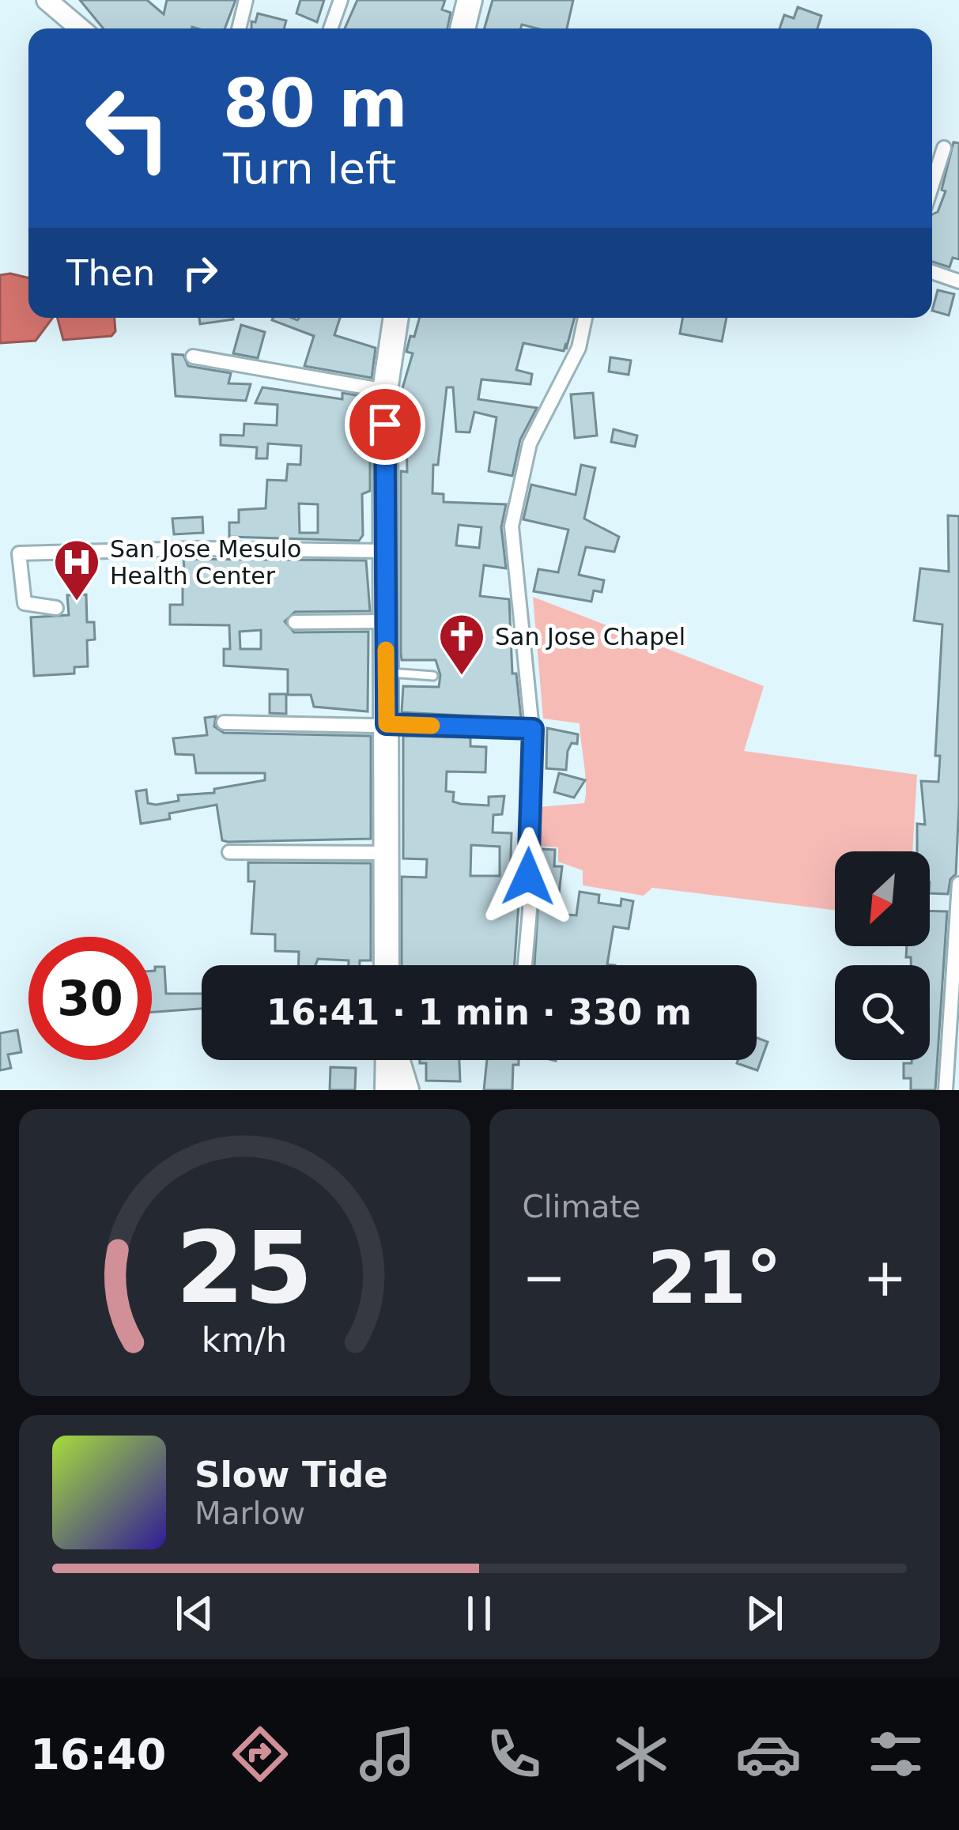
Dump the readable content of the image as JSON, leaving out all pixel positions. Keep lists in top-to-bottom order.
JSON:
{
  "places": {
    "hospital": ["San Jose Mesulo Health Center"],
    "church": ["San Jose Chapel"]
  },
  "north": "bottom left",
  "page": {
    "turn": ["80 m", "Turn left"],
    "then": "Then",
    "limit": "30",
    "trip": "16:41 · 1 min · 330 m",
    "tile": "Climate",
    "heat": ["−", "21°", "+"],
    "song": ["Slow Tide", "Marlow"],
    "tabs": "16:40",
    "gauge": ["25", "km/h"]
  }
}
